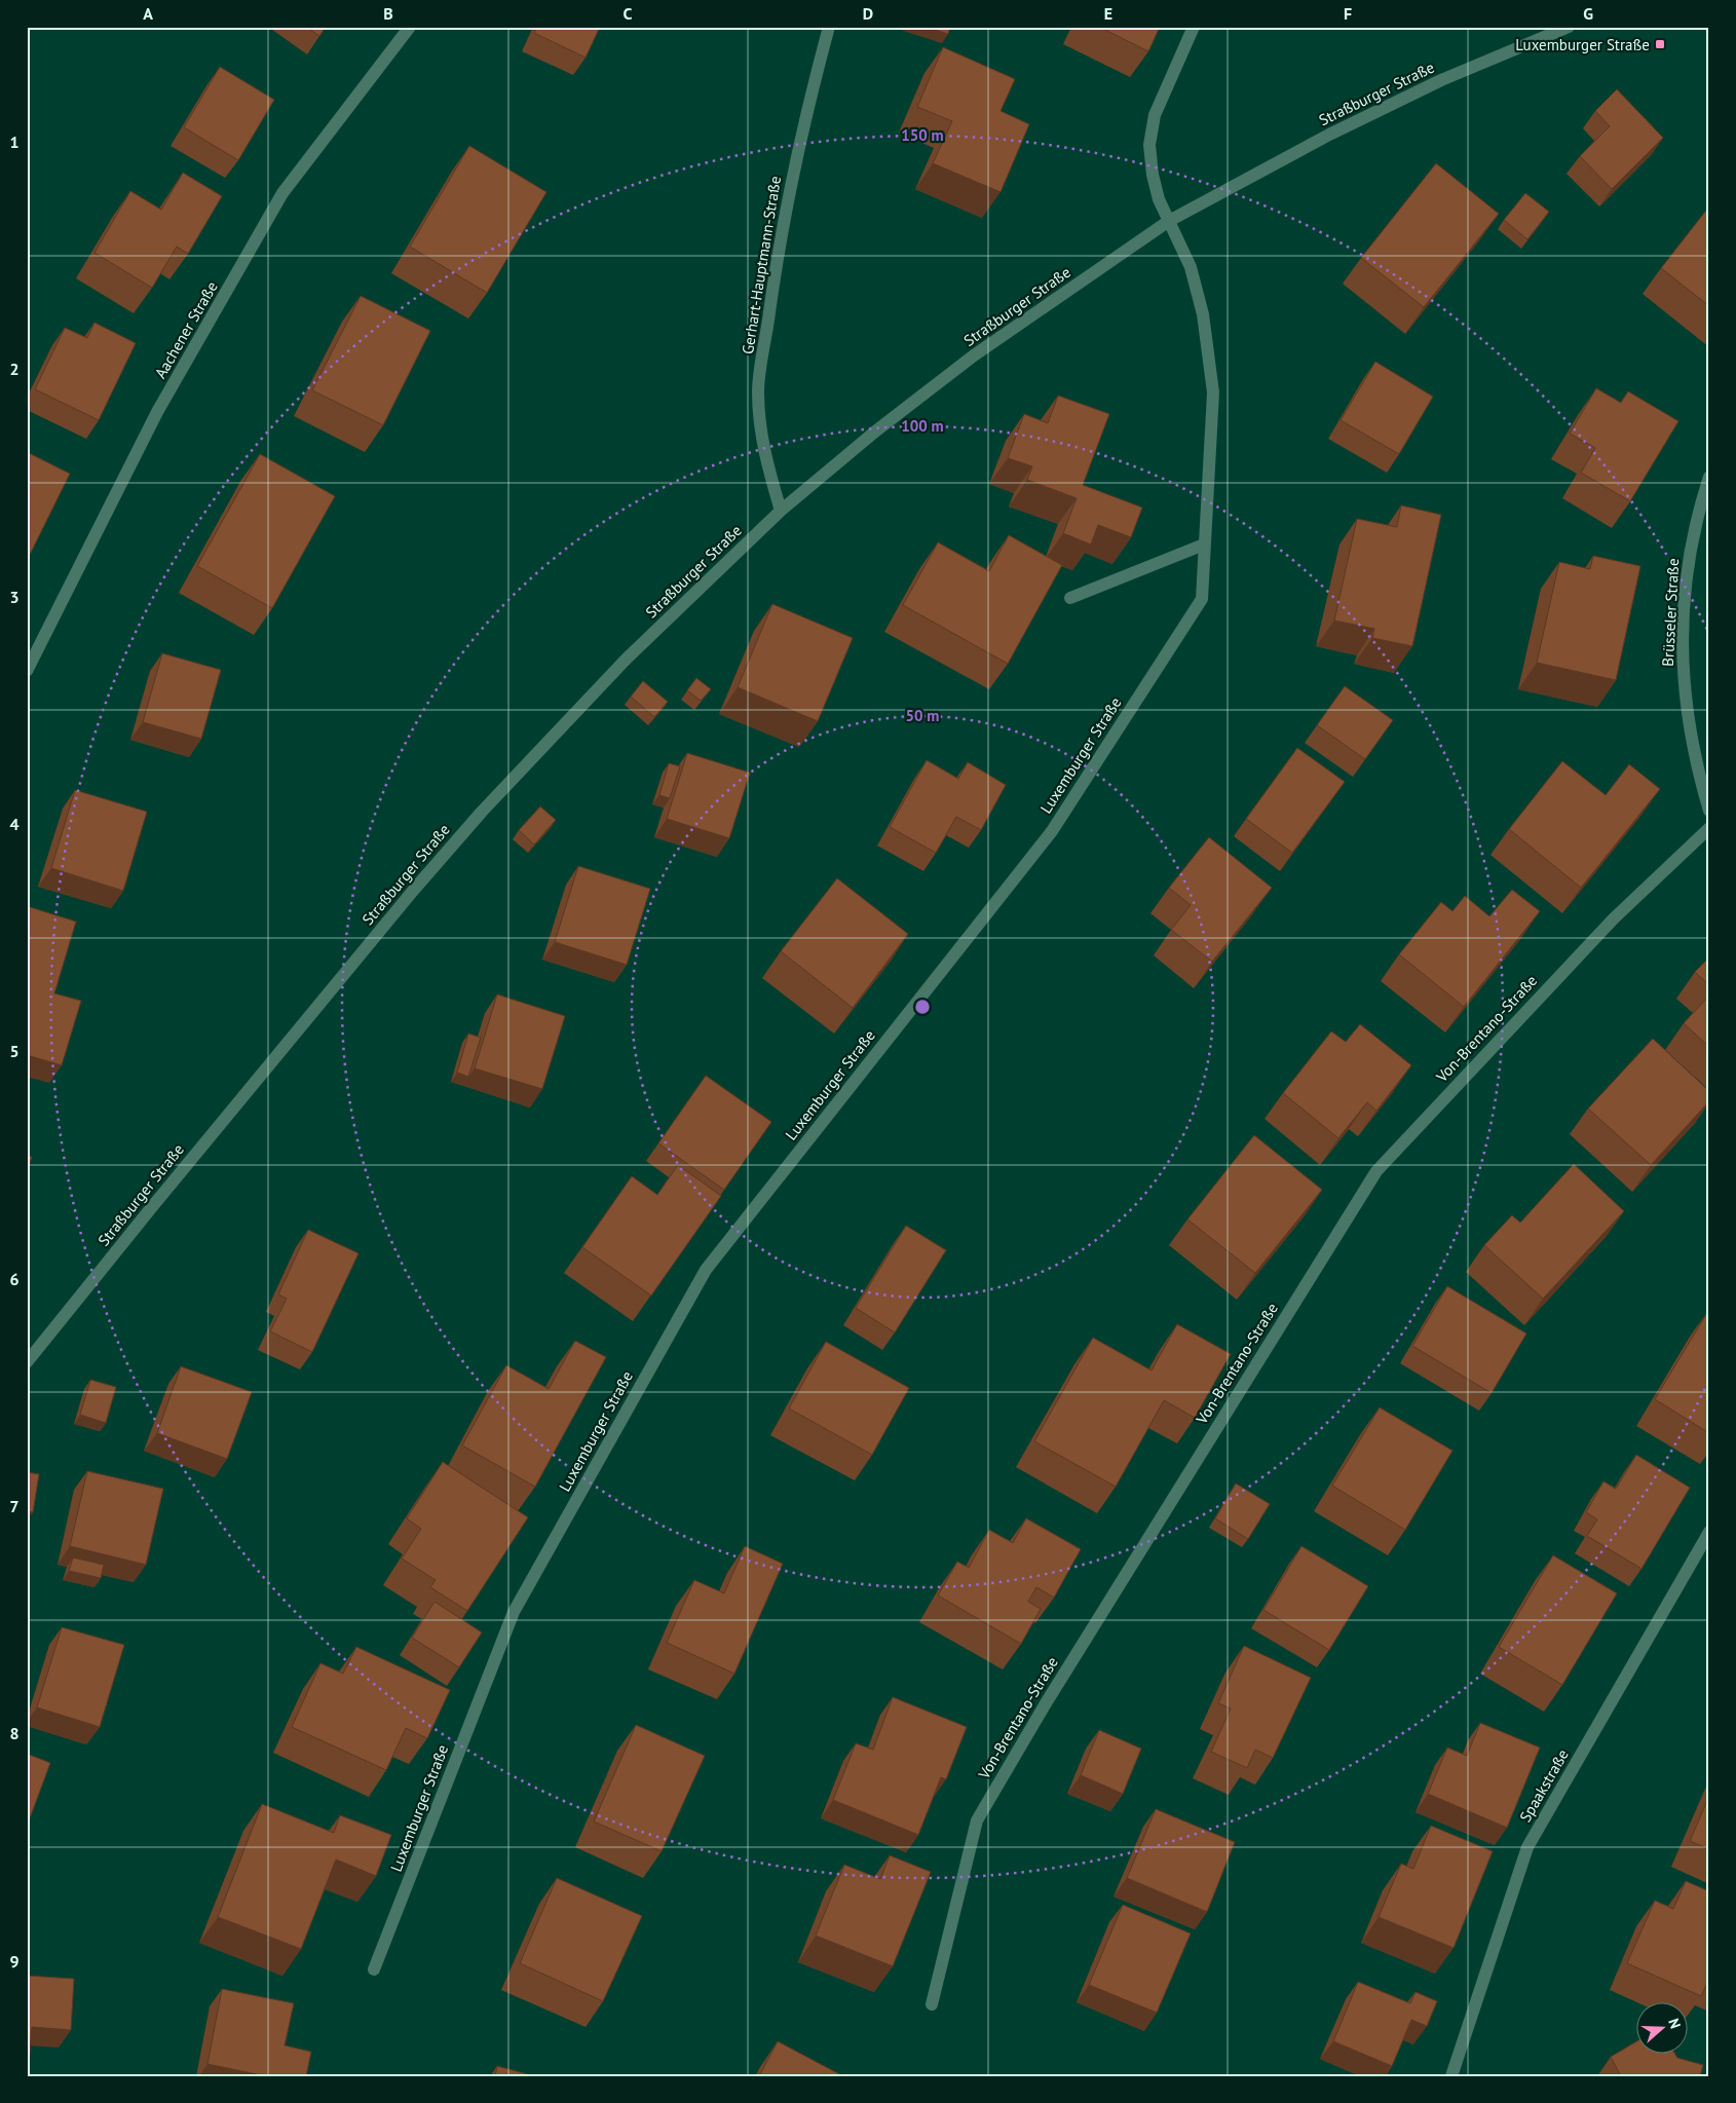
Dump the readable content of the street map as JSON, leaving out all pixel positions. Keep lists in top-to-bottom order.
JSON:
{
  "streets": {
    "street": [
      "Straßburger Straße",
      "Gerhart-Hauptmann-Straße",
      "Aachener Straße",
      "Brüsseler Straße",
      "Luxemburger Straße",
      "Von-Brentano-Straße",
      "Spaakstraße"
    ]
  },
  "crossings": [
    ["Straßburger Straße", "Gerhart-Hauptmann-Straße"],
    ["Straßburger Straße", "Luxemburger Straße"]
  ],
  "places": {
    "transit": ["Luxemburger Straße"]
  },
  "north": "right",
  "grid": {
    "columns": [
      "A",
      "B",
      "C",
      "D",
      "E",
      "F",
      "G"
    ],
    "rows": [
      "1",
      "2",
      "3",
      "4",
      "5",
      "6",
      "7",
      "8",
      "9"
    ]
  },
  "rings": ["150 m", "100 m", "50 m"]
}
